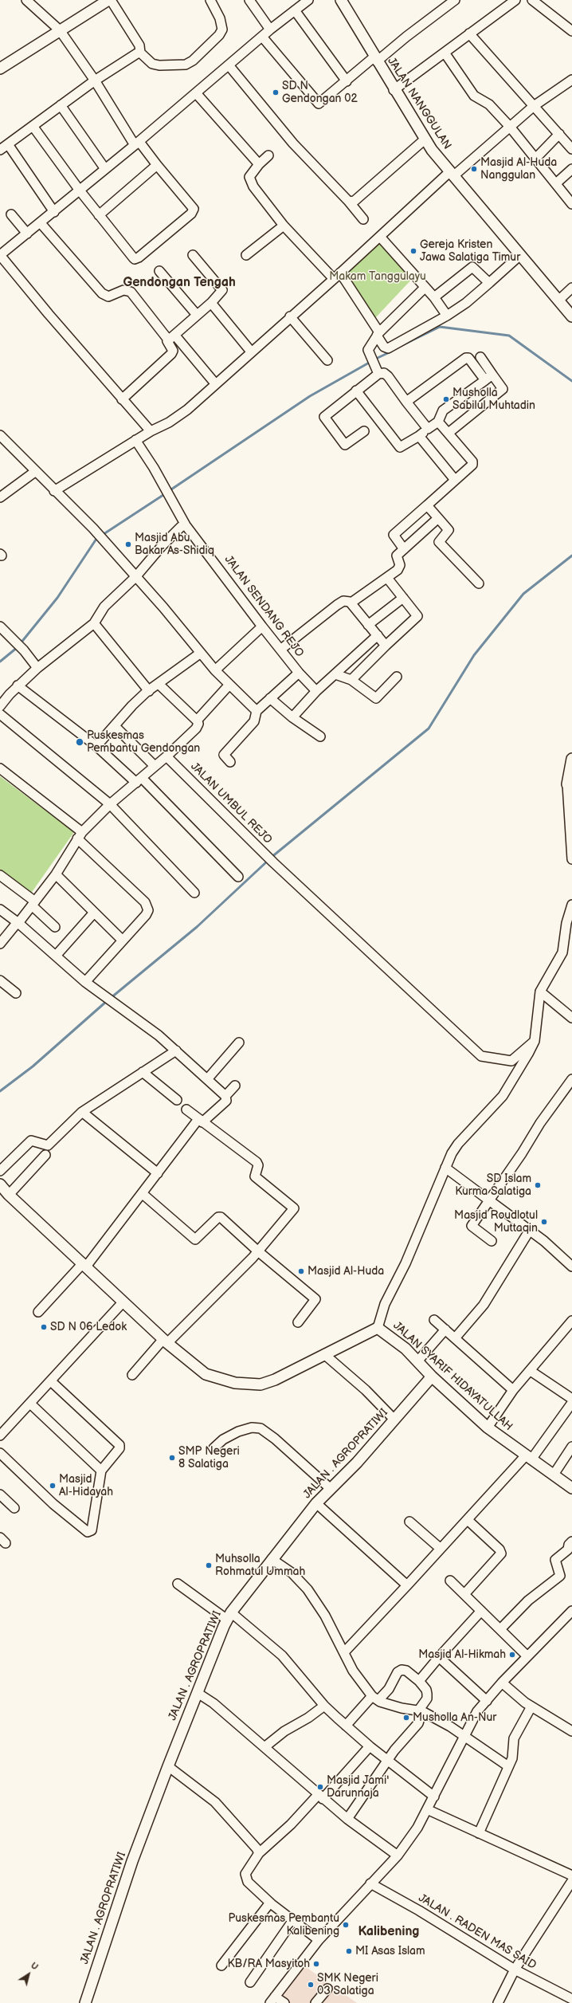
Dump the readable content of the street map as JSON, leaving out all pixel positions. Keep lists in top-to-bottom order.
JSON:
{
  "streets": {
    "street": [
      "JALAN NANGGULAN",
      "JALAN SENDANG REJO",
      "JALAN UMBUL REJO",
      "JALAN SYARIF HIDAYATULLAH",
      "JALAN . AGROPRATIWI",
      "JALAN . RADEN MAS SAID"
    ]
  },
  "crossings": [
    ["JALAN SYARIF HIDAYATULLAH", "JALAN . AGROPRATIWI"]
  ],
  "districts": ["Gendongan Tengah", "Kalibening"],
  "parks": ["Makam Tanggulayu"],
  "places": [
    "SD N Gendongan 02",
    "Masjid Al-Huda Nanggulan",
    "Gereja Kristen Jawa Salatiga Timur",
    "Musholla Sabilul Muhtadin",
    "Masjid Abu Bakar As-Shidiq",
    "Puskesmas Pembantu Gendongan",
    "SD Islam Kurma Salatiga",
    "Masjid Roudlotul Muttaqin",
    "Masjid Al-Huda",
    "SD N 06 Ledok",
    "SMP Negeri 8 Salatiga",
    "Masjid Al-Hidayah",
    "Muhsolla Rohmatul Ummah",
    "Masjid Al-Hikmah",
    "Musholla An-Nur",
    "Masjid Jami' Darunnaja",
    "Puskesmas Pembantu Kalibening",
    "MI Asas Islam",
    "KB/RA Masyitoh",
    "SMK Negeri 03 Salatiga"
  ],
  "north": "top right"
}
